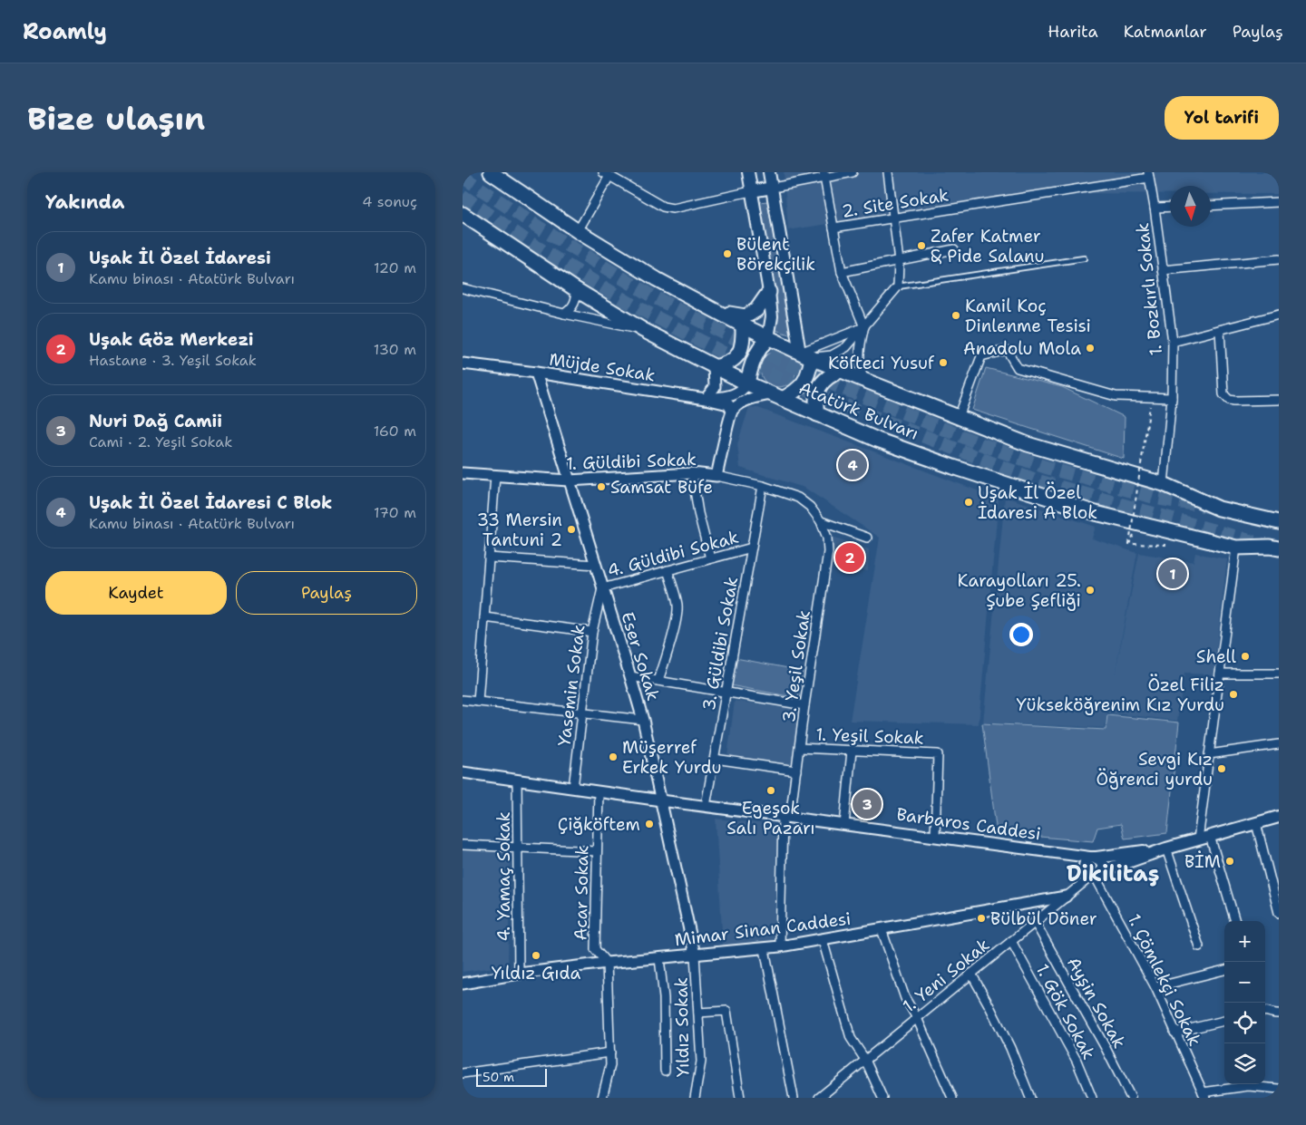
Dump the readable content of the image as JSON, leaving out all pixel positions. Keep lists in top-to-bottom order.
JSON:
{
  "streets": {
    "highway": ["Atatürk Bulvarı"],
    "street": [
      "2. Site Sokak",
      "1. Bozkırlı Sokak",
      "Müjde Sokak",
      "1. Güldibi Sokak",
      "4. Güldibi Sokak",
      "3. Güldibi Sokak",
      "Eser Sokak",
      "3. Yeşil Sokak",
      "Yasemin Sokak",
      "1. Yeşil Sokak",
      "Barbaros Caddesi",
      "4. Yamaç Sokak",
      "Acar Sokak",
      "Mimar Sinan Caddesi",
      "1. Yeni Sokak",
      "1. Çömlekçi Sokak",
      "Ayşin Sokak",
      "1. Gök Sokak",
      "Yıldız Sokak"
    ]
  },
  "crossings": [
    ["2. Site Sokak", "1. Bozkırlı Sokak"],
    ["1. Bozkırlı Sokak", "Atatürk Bulvarı"],
    ["Müjde Sokak", "Eser Sokak"],
    ["1. Güldibi Sokak", "3. Güldibi Sokak"],
    ["1. Güldibi Sokak", "Eser Sokak"],
    ["1. Güldibi Sokak", "3. Yeşil Sokak"],
    ["4. Güldibi Sokak", "3. Güldibi Sokak"],
    ["4. Güldibi Sokak", "Eser Sokak"],
    ["4. Güldibi Sokak", "Yasemin Sokak"],
    ["3. Güldibi Sokak", "Barbaros Caddesi"],
    ["Eser Sokak", "Yasemin Sokak"],
    ["Eser Sokak", "Barbaros Caddesi"],
    ["Eser Sokak", "Mimar Sinan Caddesi"],
    ["Eser Sokak", "Yıldız Sokak"],
    ["3. Yeşil Sokak", "1. Yeşil Sokak"],
    ["3. Yeşil Sokak", "Barbaros Caddesi"],
    ["3. Yeşil Sokak", "Mimar Sinan Caddesi"],
    ["Yasemin Sokak", "Barbaros Caddesi"],
    ["1. Yeşil Sokak", "Barbaros Caddesi"],
    ["Barbaros Caddesi", "4. Yamaç Sokak"],
    ["Barbaros Caddesi", "Acar Sokak"],
    ["Barbaros Caddesi", "1. Yeni Sokak"],
    ["Barbaros Caddesi", "1. Çömlekçi Sokak"],
    ["4. Yamaç Sokak", "Mimar Sinan Caddesi"],
    ["Acar Sokak", "Mimar Sinan Caddesi"],
    ["Mimar Sinan Caddesi", "1. Yeni Sokak"],
    ["Mimar Sinan Caddesi", "Yıldız Sokak"],
    ["1. Yeni Sokak", "1. Çömlekçi Sokak"],
    ["1. Yeni Sokak", "Ayşin Sokak"],
    ["1. Yeni Sokak", "1. Gök Sokak"]
  ],
  "districts": ["Dikilitaş"],
  "places": [
    "Zafer Katmer & Pide Salanu",
    "Bülent Börekçilik",
    "Kamil Koç Dinlenme Tesisi",
    "Anadolu Mola",
    "Köfteci Yusuf",
    "Samsat Büfe",
    "Uşak İl Özel İdaresi A Blok",
    "33 Mersin Tantuni 2",
    "Karayolları 25. Şube Şefliği",
    "Shell",
    "Özel Filiz Yükseköğrenim Kız Yurdu",
    "Müşerref Erkek Yurdu",
    "Sevgi Kız Öğrenci yurdu",
    "Egeşok Salı Pazarı",
    "Çiğköftem",
    "BİM",
    "Bülbül Döner",
    "Yıldız Gıda"
  ],
  "scale_bar": "50 m",
  "north": "bottom",
  "page": {
    "header": "Roamly",
    "nav": ["Harita", "Katmanlar", "Paylaş"],
    "buttons": [
      "Yol tarifi",
      ["Kaydet", "Paylaş"]
    ],
    "title": "Bize ulaşın",
    "heading": ["Yakında", "4 sonuç"],
    "list": [
      {
        "mark": "1",
        "name": "Uşak İl Özel İdaresi",
        "note": "Kamu binası · Atatürk Bulvarı",
        "value": "120 m"
      },
      {
        "mark": "2",
        "name": "Uşak Göz Merkezi",
        "note": "Hastane · 3. Yeşil Sokak",
        "value": "130 m"
      },
      {
        "mark": "3",
        "name": "Nuri Dağ Camii",
        "note": "Cami · 2. Yeşil Sokak",
        "value": "160 m"
      },
      {
        "mark": "4",
        "name": "Uşak İl Özel İdaresi C Blok",
        "note": "Kamu binası · Atatürk Bulvarı",
        "value": "170 m"
      }
    ],
    "pins": [
      "4",
      "2",
      "1",
      "3"
    ],
    "map_buttons": ["+", "−"],
    "scale": "50 m"
  }
}
